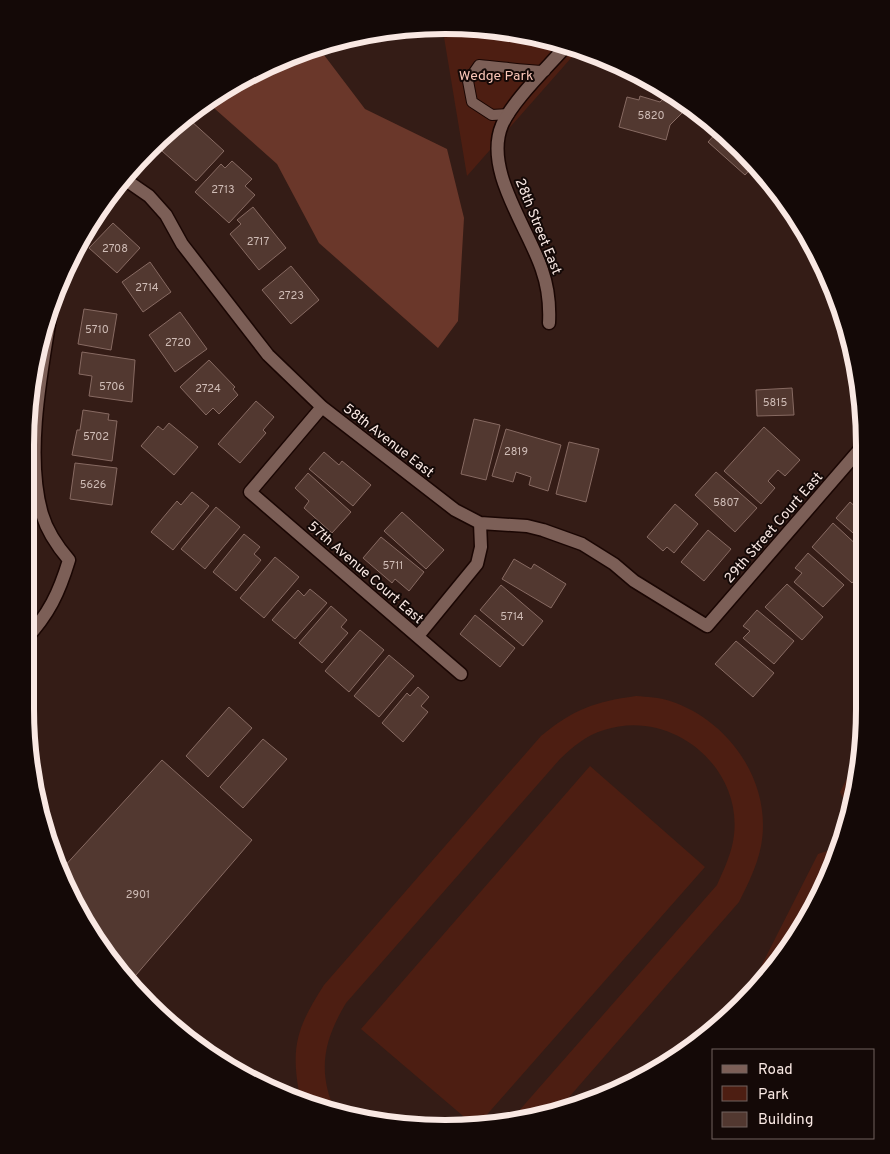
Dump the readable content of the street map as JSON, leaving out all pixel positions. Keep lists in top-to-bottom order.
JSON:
{
  "streets": {
    "street": [
      "28th Street East",
      "58th Avenue East",
      "29th Street Court East",
      "57th Avenue Court East"
    ]
  },
  "crossings": [
    ["58th Avenue East", "29th Street Court East"],
    ["58th Avenue East", "57th Avenue Court East"]
  ],
  "parks": ["Wedge Park"],
  "house_numbers": [
    "5820",
    "2713",
    "2717",
    "2708",
    "2714",
    "2723",
    "5710",
    "2720",
    "5706",
    "2724",
    "5815",
    "5702",
    "2819",
    "5626",
    "5807",
    "5711",
    "5714",
    "2901"
  ],
  "legend": ["Road", "Park", "Building"]
}
